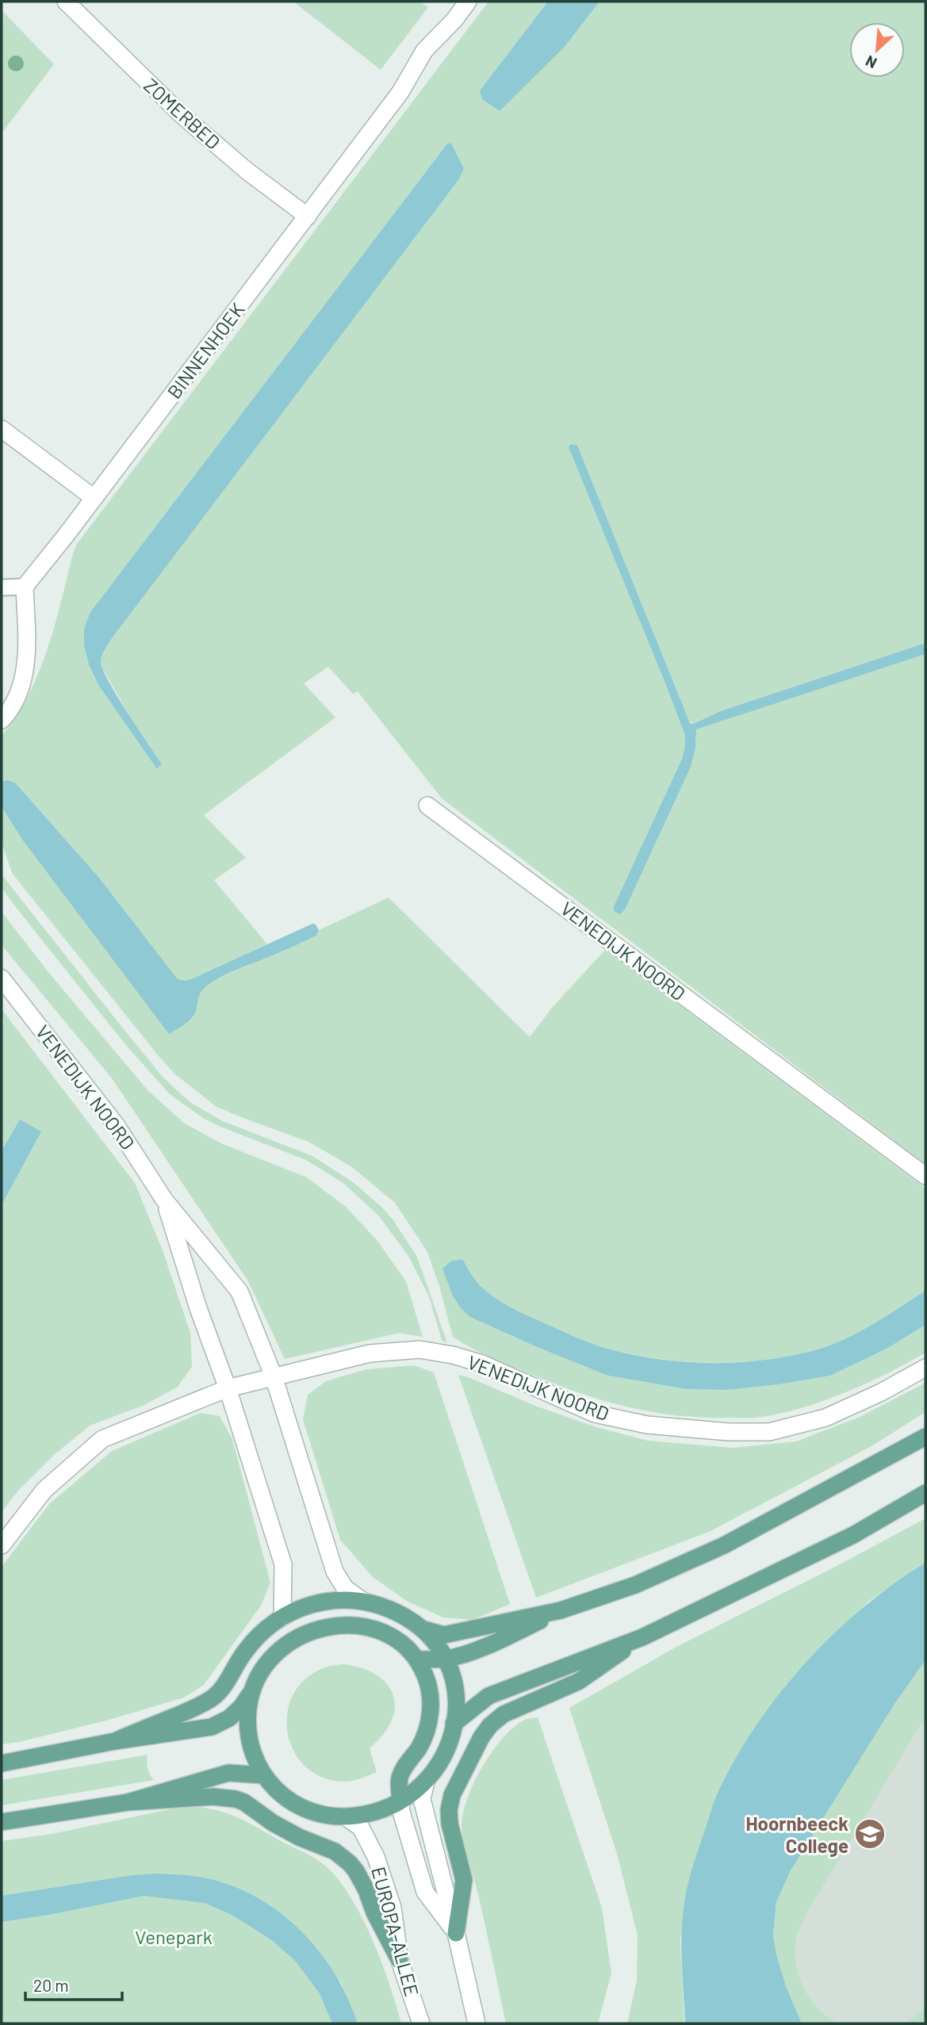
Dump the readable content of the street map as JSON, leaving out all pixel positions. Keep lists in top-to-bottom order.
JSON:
{
  "streets": {
    "street": [
      "ZOMERBED",
      "BINNENHOEK",
      "VENEDIJK NOORD",
      "EUROPA-ALLEE"
    ]
  },
  "crossings": [
    ["ZOMERBED", "BINNENHOEK"]
  ],
  "parks": ["Venepark"],
  "places": {
    "school or university": ["Hoornbeeck College"]
  },
  "scale_bar": "20 m",
  "north": "bottom left"
}
